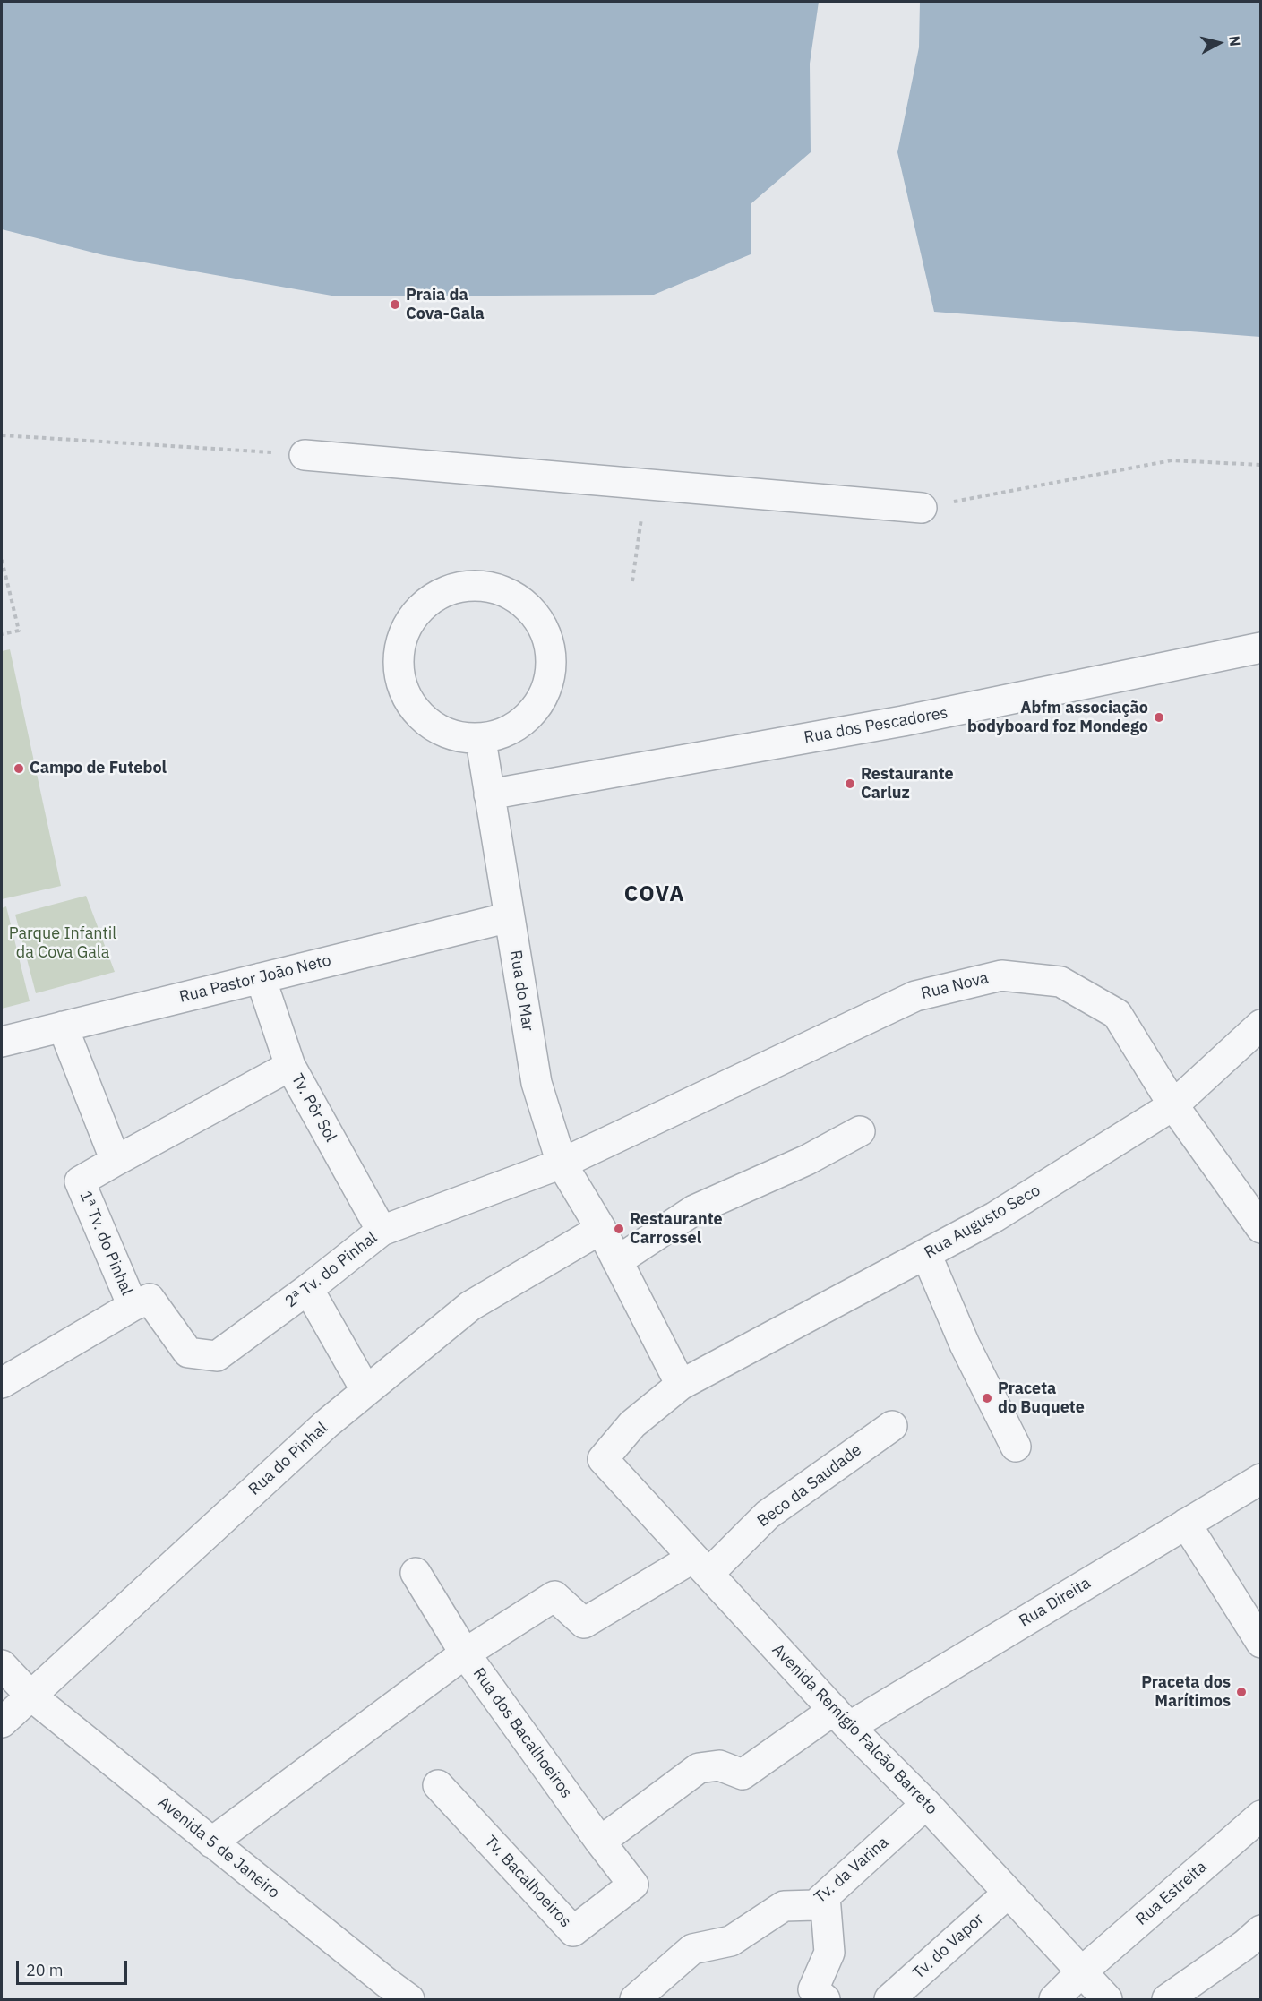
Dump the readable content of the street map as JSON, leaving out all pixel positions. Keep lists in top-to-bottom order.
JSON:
{
  "streets": {
    "street": [
      "Rua dos Pescadores",
      "Rua Pastor João Neto",
      "Rua Nova",
      "Rua do Mar",
      "Tv. Pôr Sol",
      "Rua Augusto Seco",
      "1ª Tv. do Pinhal",
      "2ª Tv. do Pinhal",
      "Rua do Pinhal",
      "Beco da Saudade",
      "Rua Direita",
      "Avenida Remígio Falcão Barreto",
      "Rua dos Bacalhoeiros",
      "Avenida 5 de Janeiro",
      "Tv. da Varina",
      "Tv. Bacalhoeiros",
      "Rua Estreita",
      "Tv. do Vapor"
    ]
  },
  "crossings": [
    ["Rua dos Pescadores", "Rua do Mar"],
    ["Rua Pastor João Neto", "Rua do Mar"],
    ["Rua Pastor João Neto", "Tv. Pôr Sol"],
    ["Rua Nova", "Rua do Mar"],
    ["Rua Nova", "Rua Augusto Seco"],
    ["Rua Nova", "2ª Tv. do Pinhal"],
    ["Rua do Mar", "Rua Augusto Seco"],
    ["Rua do Mar", "2ª Tv. do Pinhal"],
    ["Rua do Mar", "Rua do Pinhal"],
    ["Tv. Pôr Sol", "2ª Tv. do Pinhal"],
    ["Rua Augusto Seco", "Avenida Remígio Falcão Barreto"],
    ["1ª Tv. do Pinhal", "2ª Tv. do Pinhal"],
    ["Rua do Pinhal", "Avenida 5 de Janeiro"],
    ["Beco da Saudade", "Avenida Remígio Falcão Barreto"],
    ["Beco da Saudade", "Rua dos Bacalhoeiros"],
    ["Rua Direita", "Avenida Remígio Falcão Barreto"],
    ["Avenida Remígio Falcão Barreto", "Tv. da Varina"],
    ["Avenida Remígio Falcão Barreto", "Rua Estreita"],
    ["Avenida Remígio Falcão Barreto", "Tv. do Vapor"],
    ["Rua dos Bacalhoeiros", "Avenida 5 de Janeiro"],
    ["Rua dos Bacalhoeiros", "Tv. Bacalhoeiros"]
  ],
  "districts": ["COVA"],
  "parks": ["Parque Infantil da Cova Gala"],
  "places": [
    "Praia da Cova-Gala",
    "Abfm associação bodyboard foz Mondego",
    "Campo de Futebol",
    "Restaurante Carluz",
    "Restaurante Carrossel",
    "Praceta do Buquete",
    "Praceta dos Marítimos"
  ],
  "scale_bar": "20 m",
  "north": "right"
}
